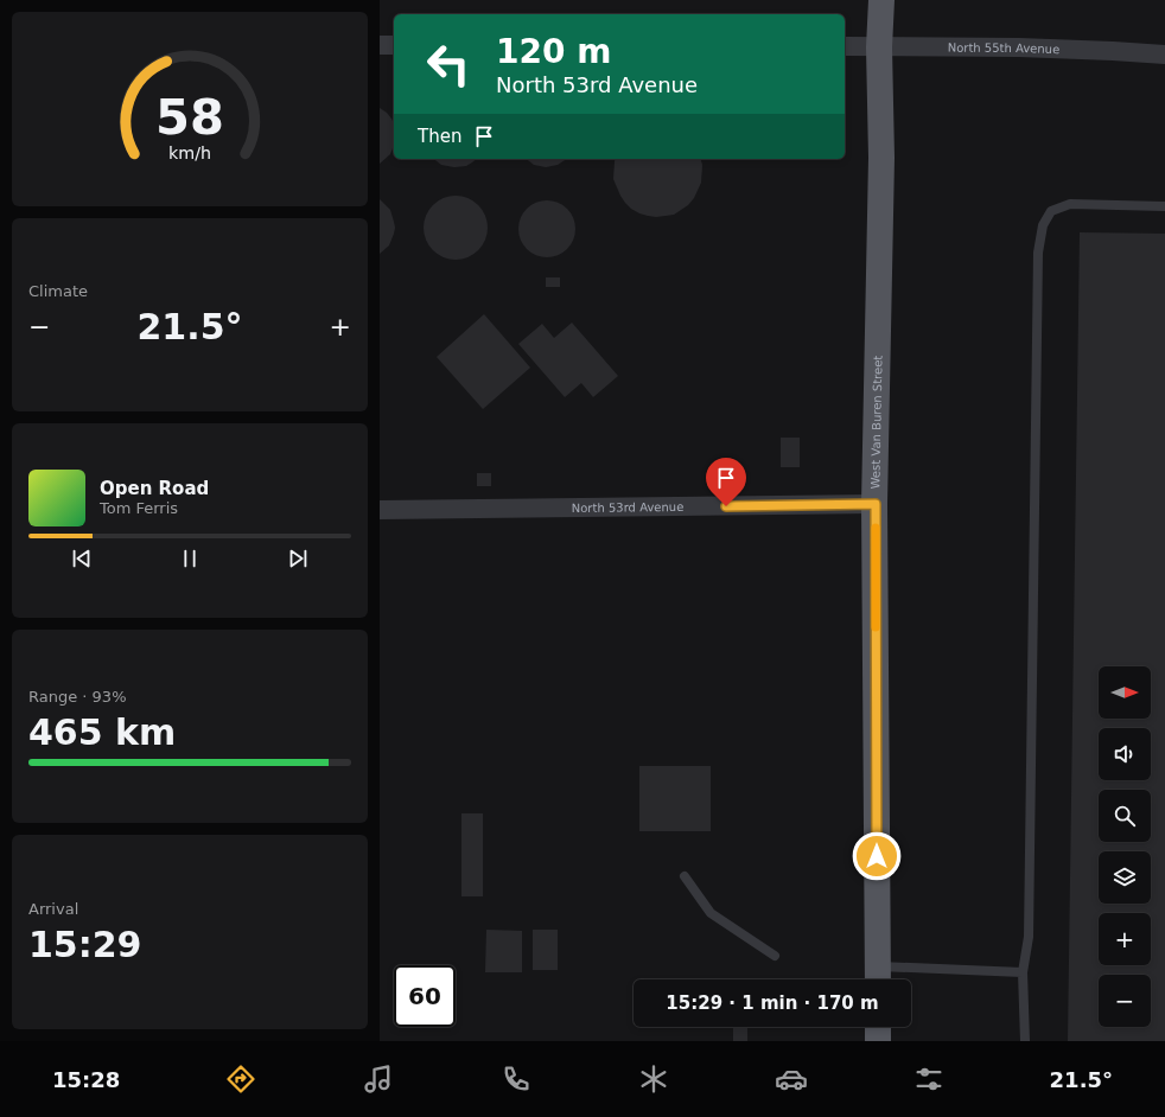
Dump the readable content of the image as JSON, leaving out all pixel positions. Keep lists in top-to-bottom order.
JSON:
{
  "streets": {
    "main road": ["West Van Buren Street"],
    "street": ["North 55th Avenue", "North 53rd Avenue"]
  },
  "crossings": [
    ["North 55th Avenue", "West Van Buren Street"],
    ["West Van Buren Street", "North 53rd Avenue"]
  ],
  "north": "right",
  "page": {
    "turn": ["120 m", "North 53rd Avenue"],
    "then": "Then",
    "tile": [
      "Climate",
      ["Range · 93%", "465 km"],
      ["Arrival", "15:29"]
    ],
    "heat": ["−", "21.5°", "+"],
    "song": ["Open Road", "Tom Ferris"],
    "map_buttons": ["+", "−"],
    "limit": "60",
    "trip": "15:29 · 1 min · 170 m",
    "tabs": ["15:28", "21.5°"],
    "gauge": ["58", "km/h"]
  }
}
